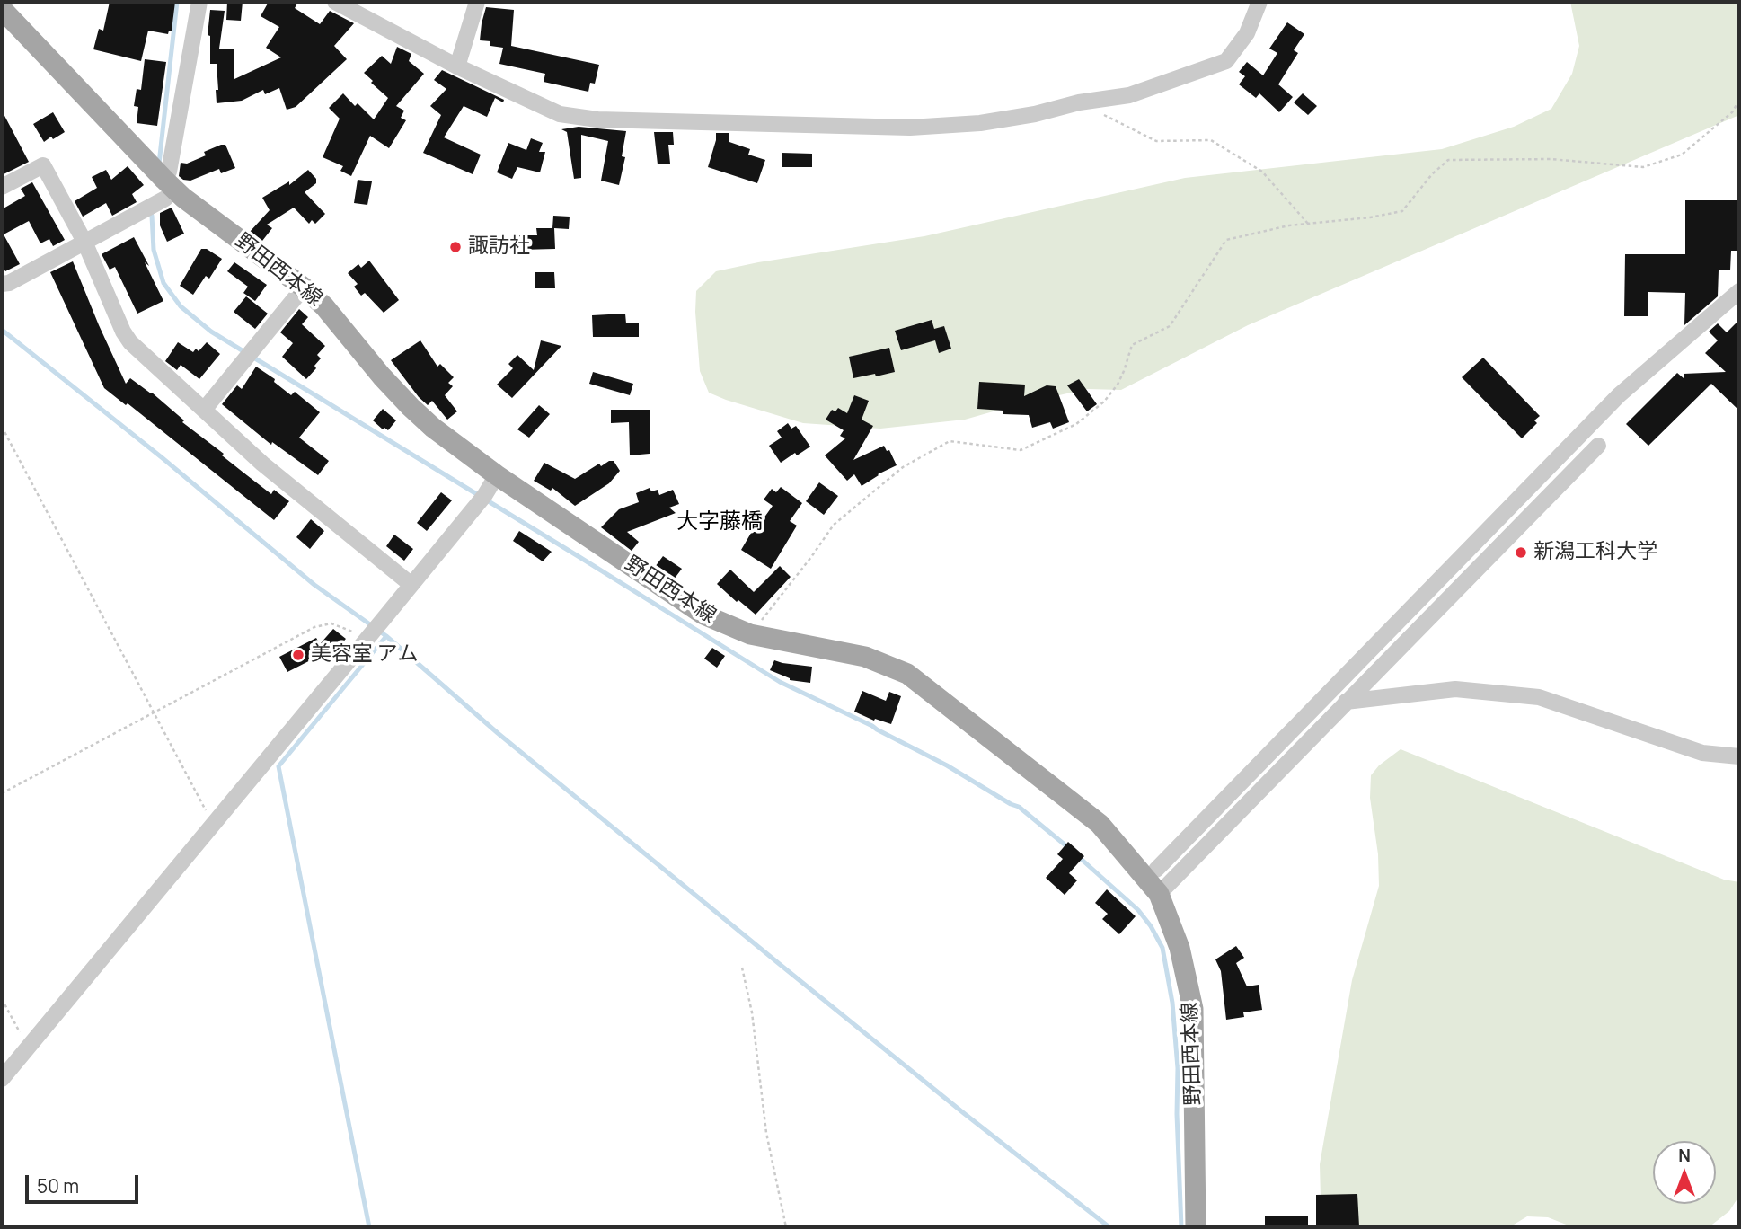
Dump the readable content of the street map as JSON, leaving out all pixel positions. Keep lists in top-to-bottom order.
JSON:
{
  "streets": {
    "main road": ["野田西本線"]
  },
  "districts": ["大字藤橋"],
  "places": ["諏訪社", "新潟工科大学", "美容室 アム"],
  "scale_bar": "50 m",
  "north": "top"
}
